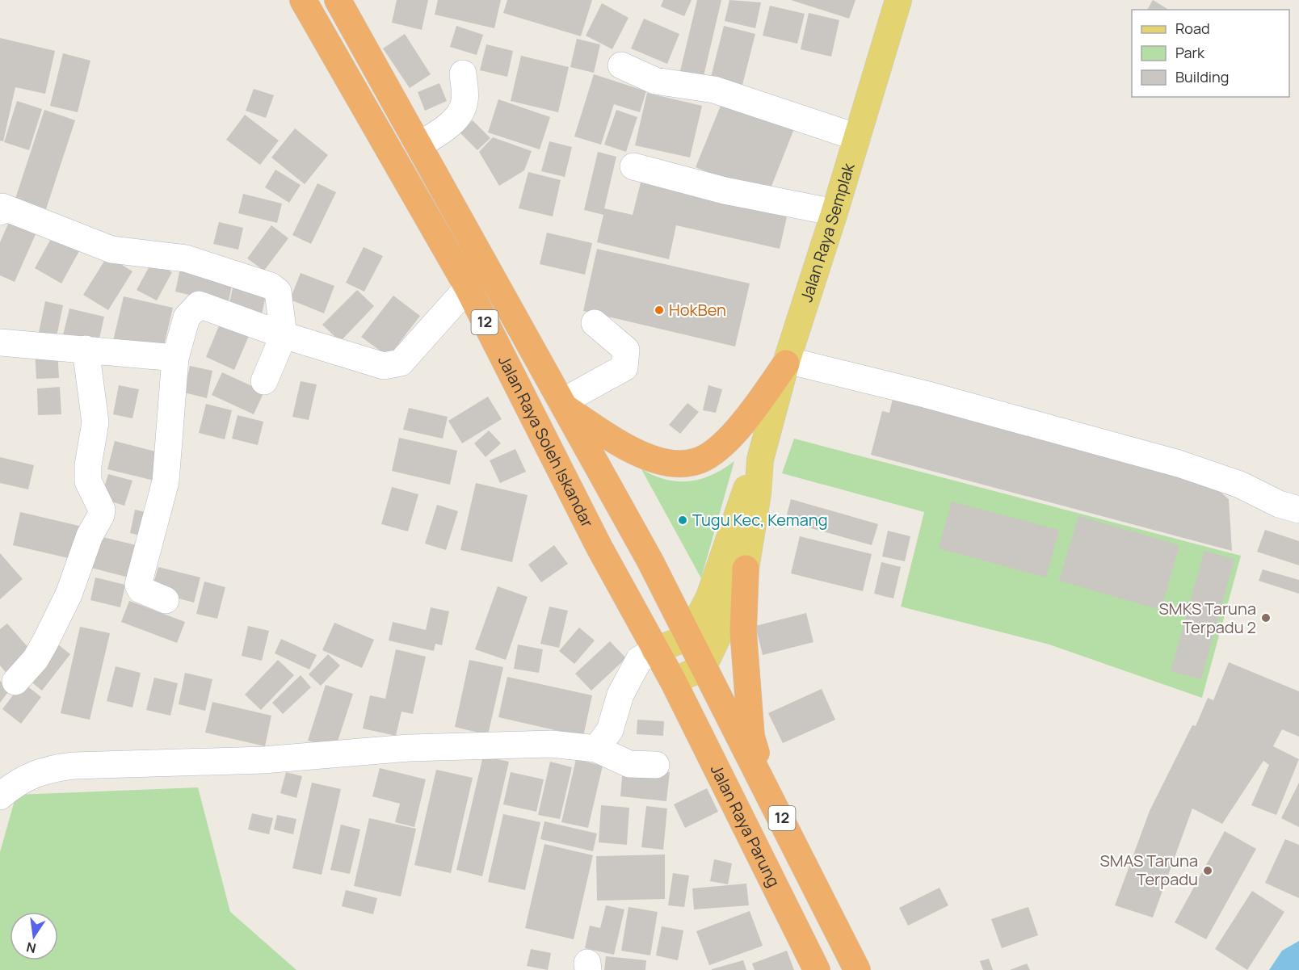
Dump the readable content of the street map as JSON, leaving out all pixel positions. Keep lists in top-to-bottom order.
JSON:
{
  "streets": {
    "highway": ["12", "Jalan Raya Soleh Iskandar", "Jalan Raya Parung"],
    "main road": ["Jalan Raya Semplak"]
  },
  "crossings": [
    ["Jalan Raya Semplak", "12"],
    ["Jalan Raya Semplak", "Jalan Raya Soleh Iskandar"],
    ["12", "Jalan Raya Soleh Iskandar"],
    ["Jalan Raya Soleh Iskandar", "Jalan Raya Parung"]
  ],
  "places": [
    "HokBen",
    "Tugu Kec, Kemang",
    "SMKS Taruna Terpadu 2",
    "SMAS Taruna Terpadu"
  ],
  "legend": ["Road", "Park", "Building"],
  "north": "bottom"
}
